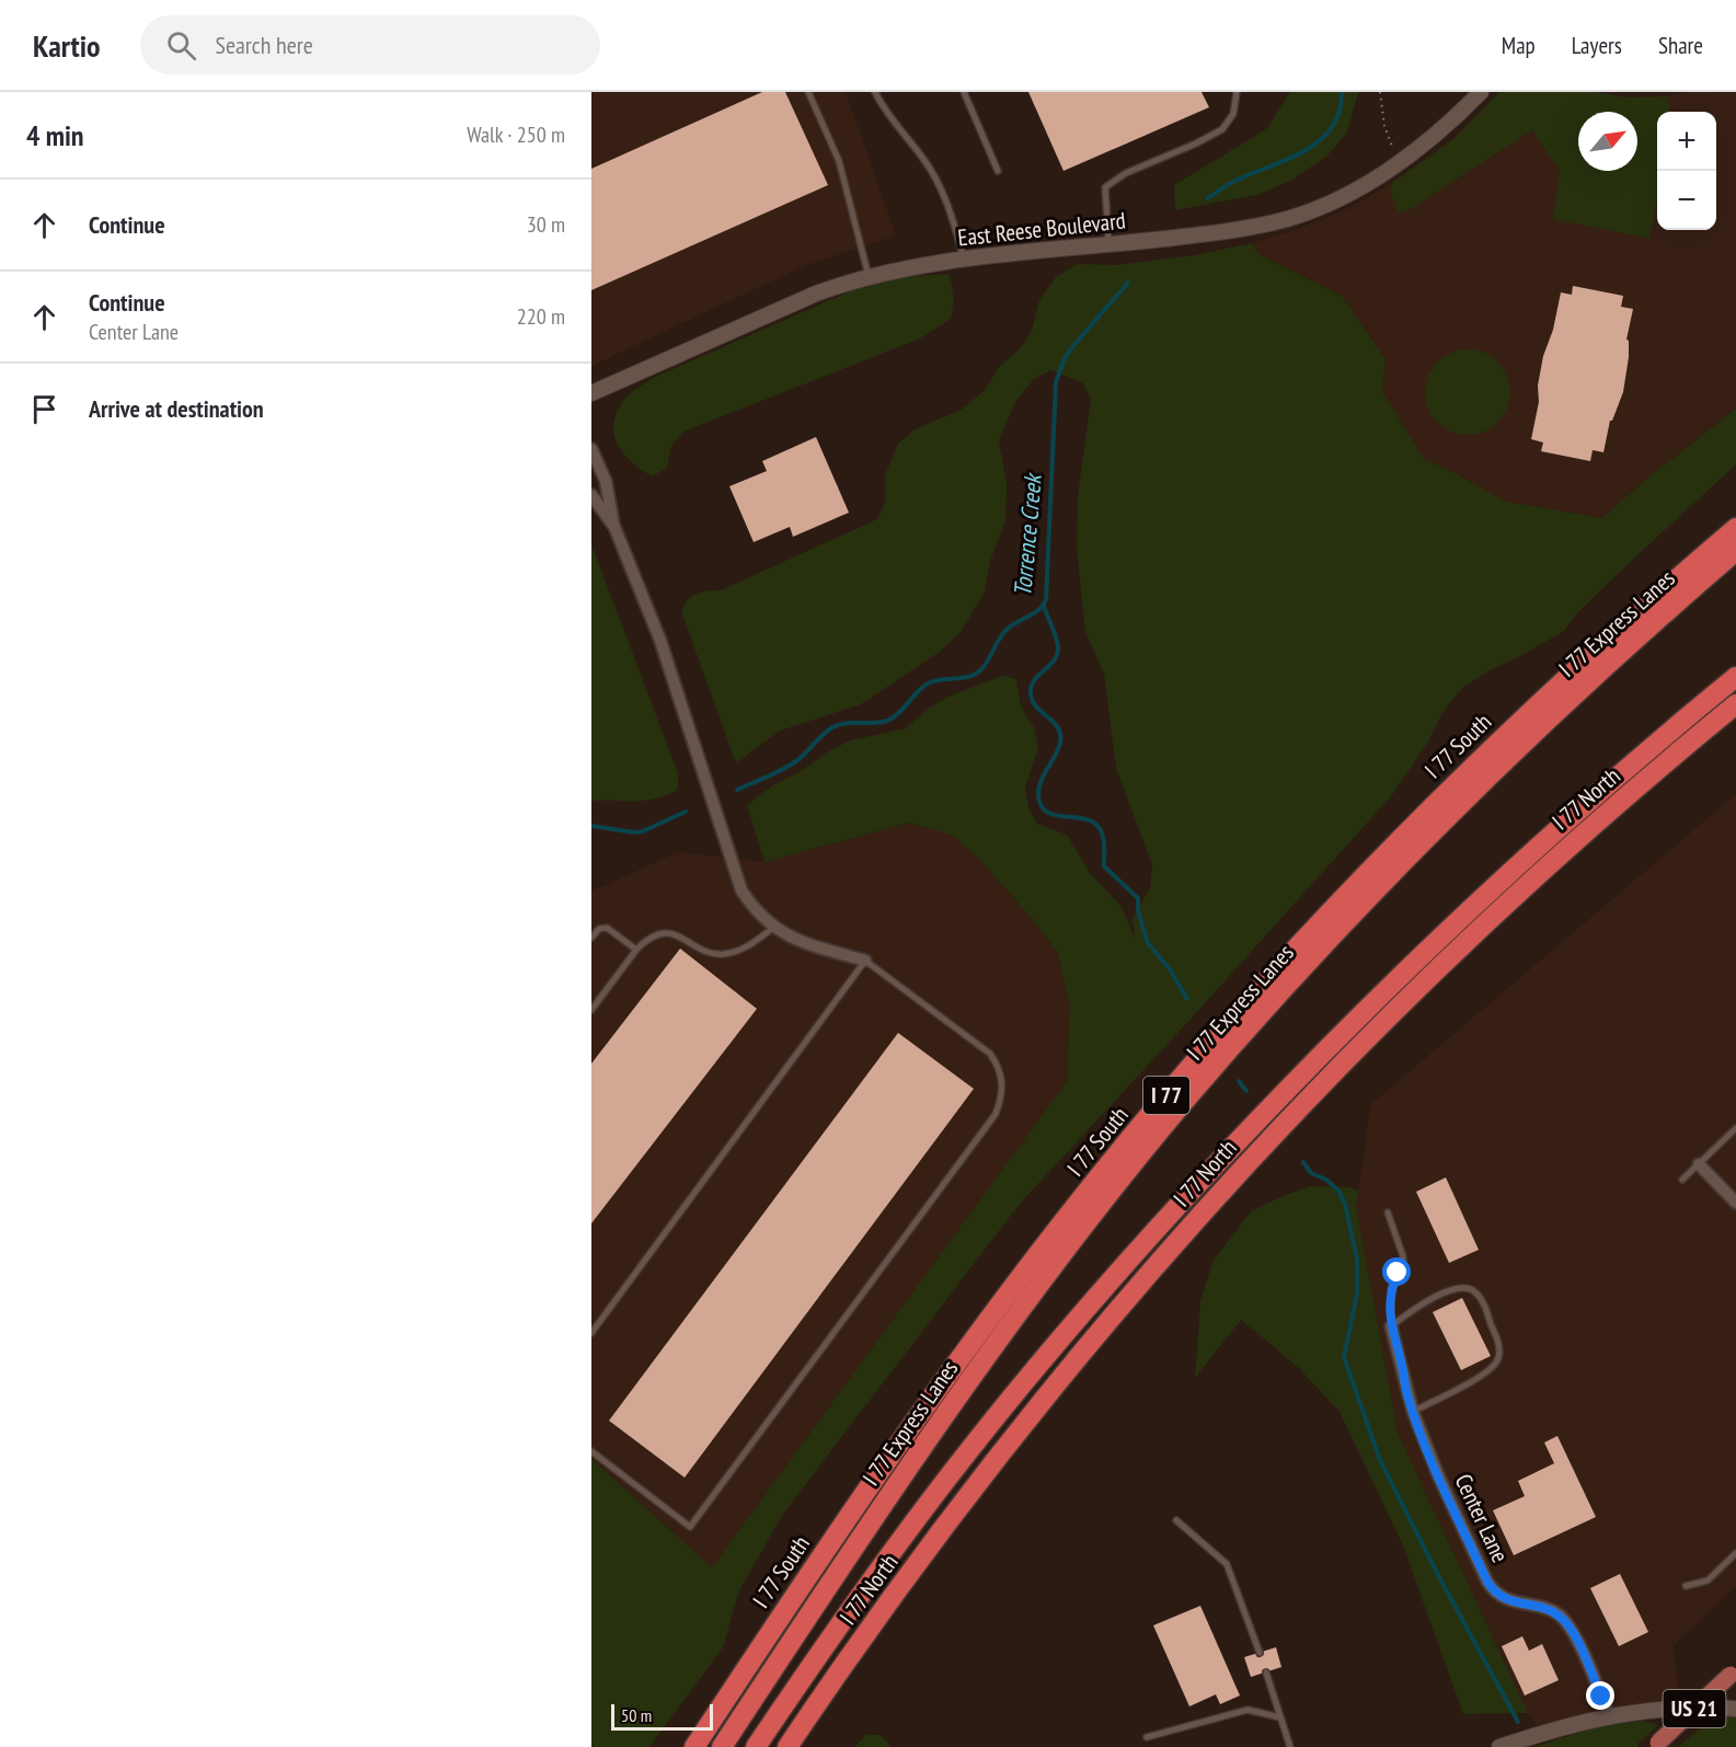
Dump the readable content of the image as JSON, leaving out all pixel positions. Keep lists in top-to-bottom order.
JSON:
{
  "streets": {
    "highway": [
      "I 77 Express Lanes",
      "I 77 South",
      "I 77 North",
      "I 77"
    ],
    "main road": ["US 21"],
    "street": ["East Reese Boulevard", "Center Lane"]
  },
  "water": ["Torrence Creek"],
  "scale_bar": "50 m",
  "north": "top right",
  "page": {
    "header": "Kartio",
    "search": "Search here",
    "nav": ["Map", "Layers", "Share"],
    "heading": ["4 min", "Walk · 250 m"],
    "map_buttons": ["+", "−"],
    "list": [
      ["Continue", "30 m"],
      ["Continue", "Center Lane", "220 m"],
      "Arrive at destination"
    ],
    "scale": "50 m"
  }
}
